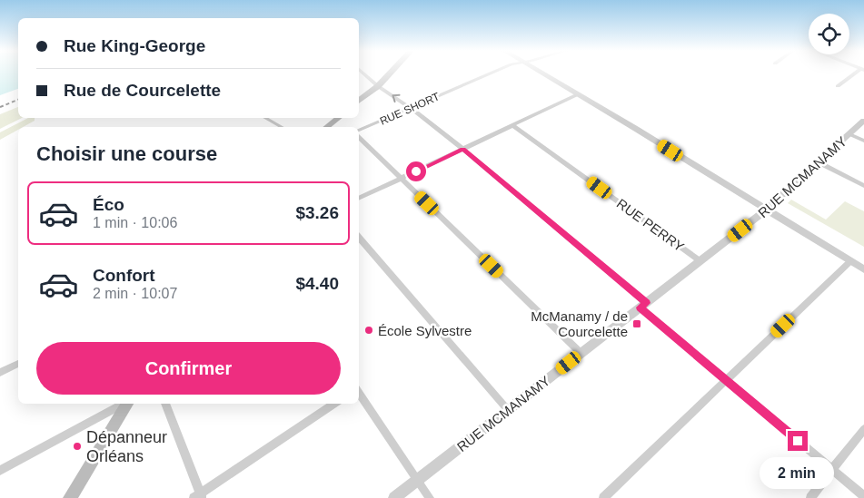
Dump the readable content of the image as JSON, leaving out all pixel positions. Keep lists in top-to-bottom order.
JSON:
{
  "streets": {
    "street": ["RUE SHORT", "RUE MCMANAMY", "RUE PERRY"]
  },
  "crossings": [
    ["RUE MCMANAMY", "RUE PERRY"]
  ],
  "places": {
    "transit": ["McManamy / de Courcelette"],
    "other": ["École Sylvestre", "Dépanneur Orléans"]
  },
  "page": {
    "banner": ["Rue King-George", "Rue de Courcelette"],
    "heading": "Choisir une course",
    "list": [
      {
        "name": "Éco",
        "note": "1 min · 10:06",
        "value": "$3.26"
      },
      {
        "name": "Confort",
        "note": "2 min · 10:07",
        "value": "$4.40"
      }
    ],
    "buttons": "Confirmer",
    "bubble": "2 min"
  }
}
